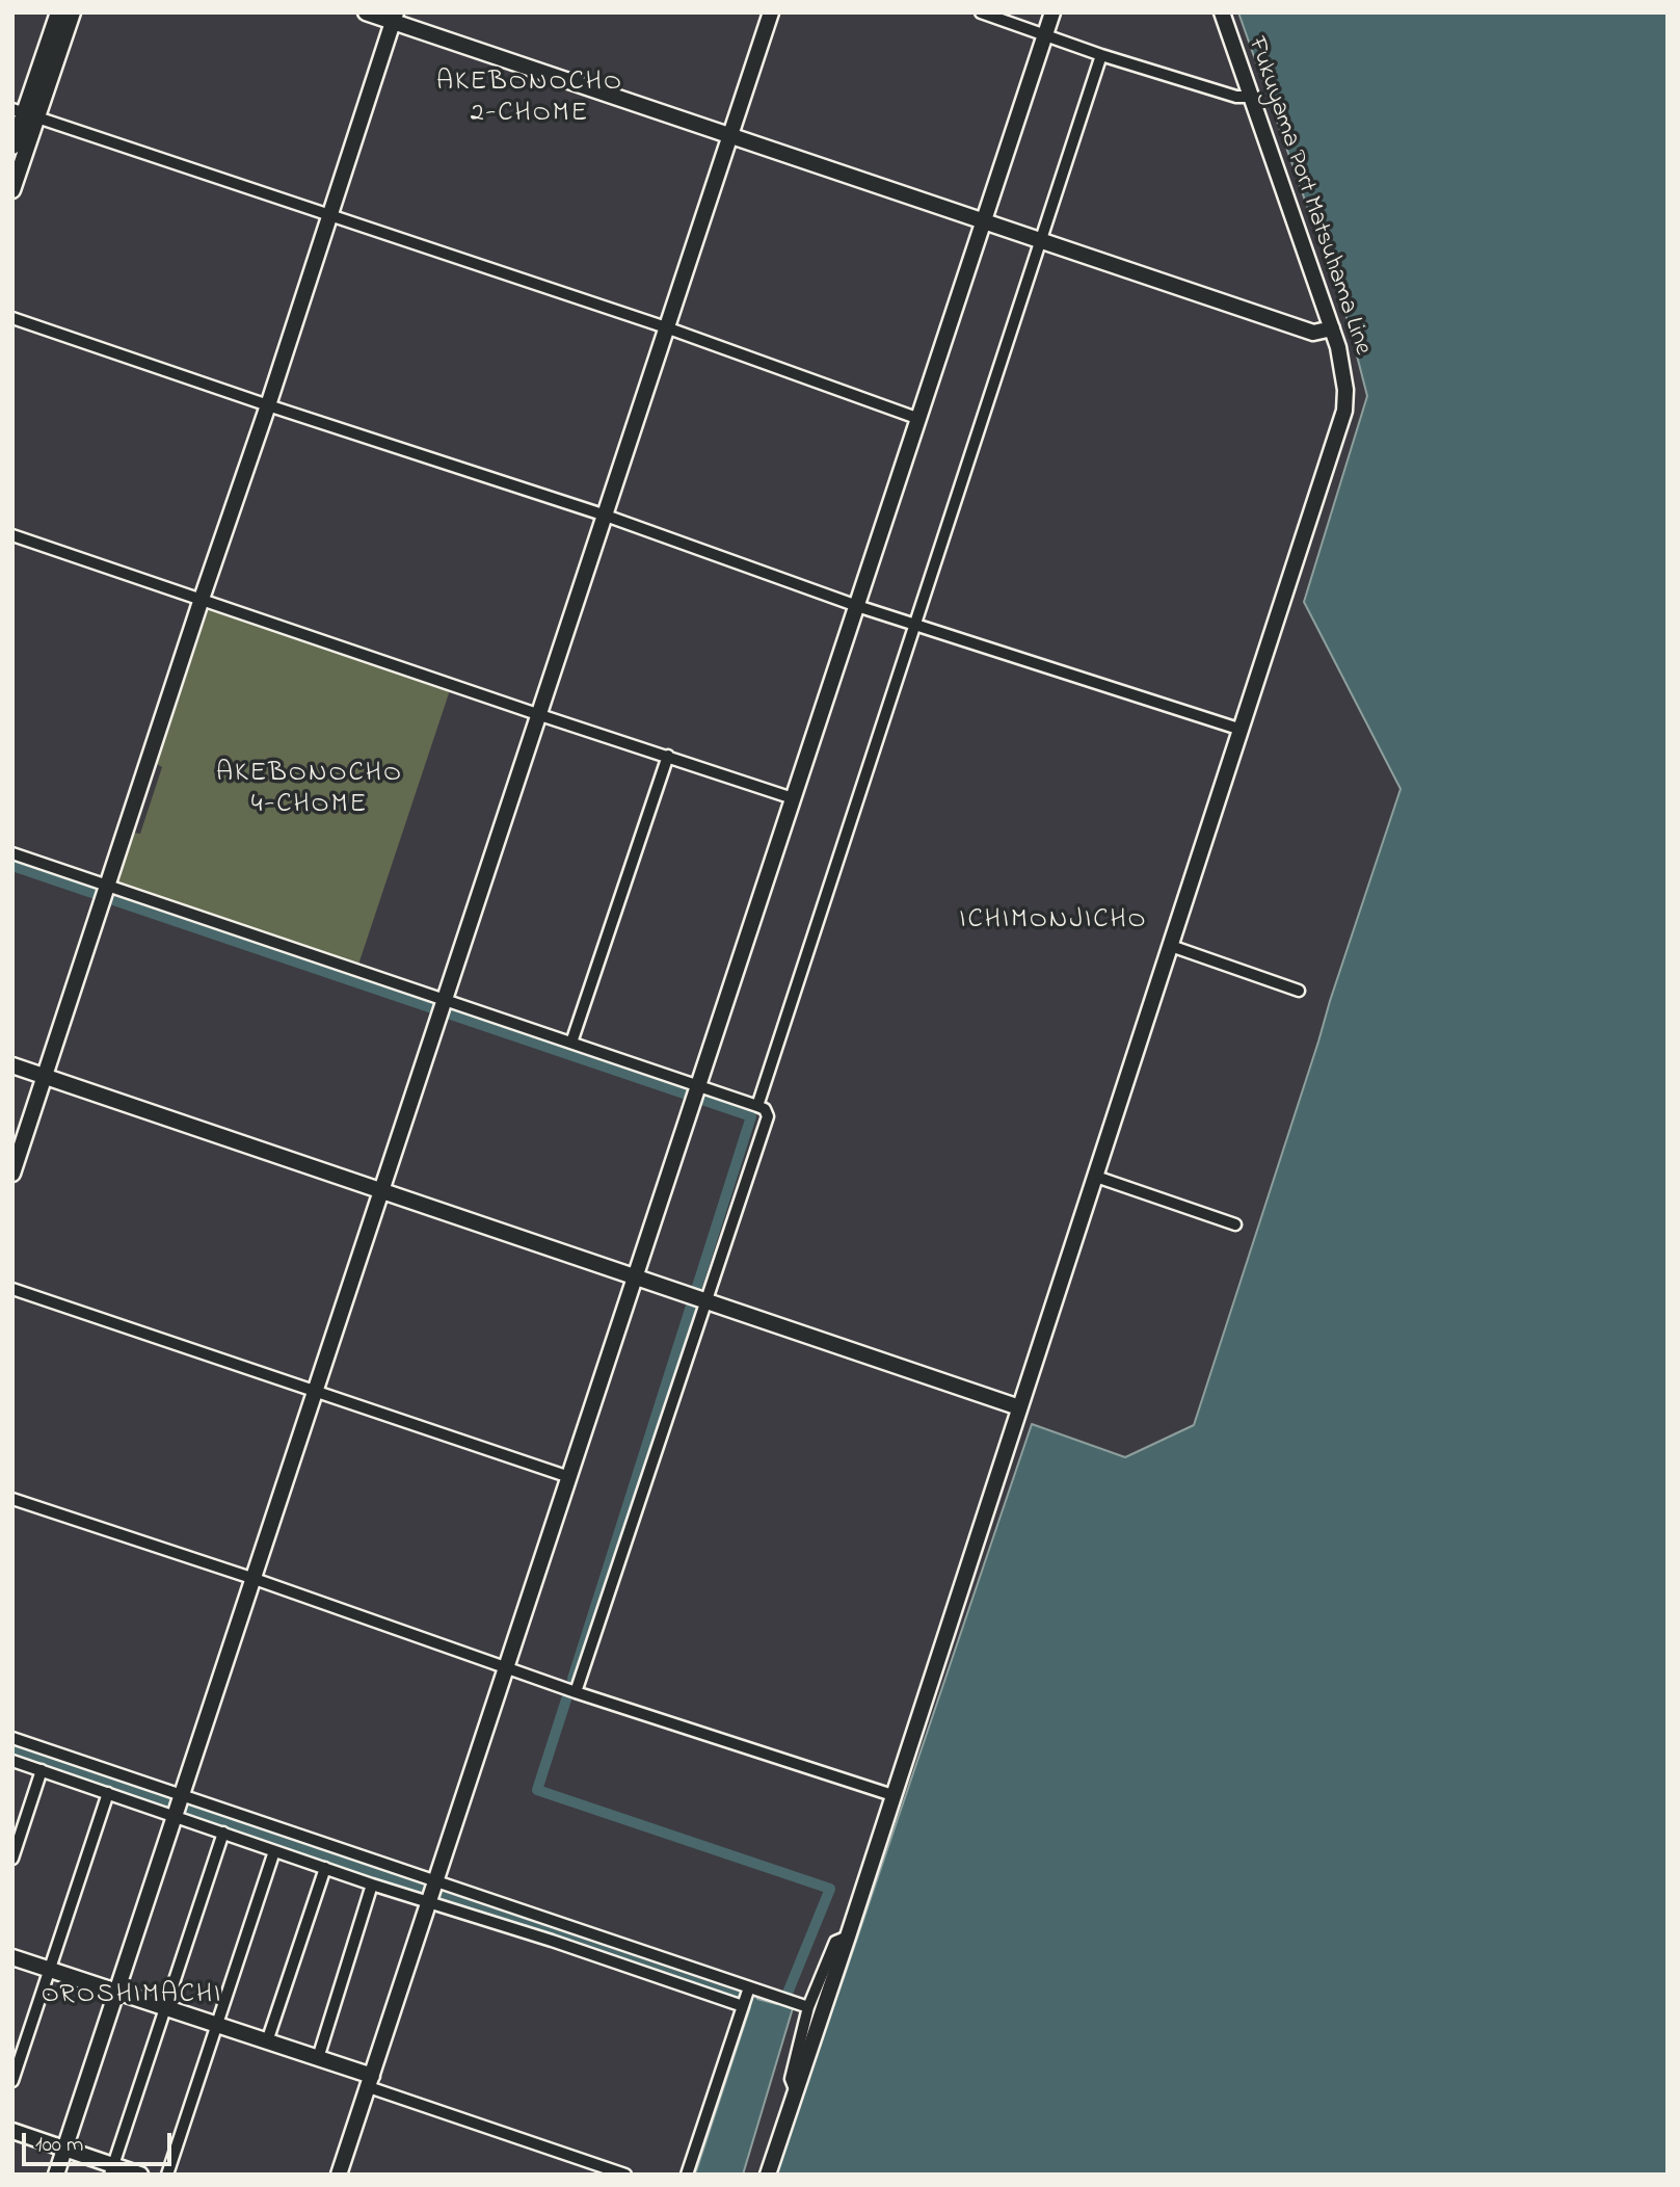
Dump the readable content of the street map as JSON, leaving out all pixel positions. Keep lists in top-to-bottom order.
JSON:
{
  "streets": {
    "street": ["Fukuyama Port Matsuhama Line"]
  },
  "districts": [
    "AKEBONOCHO 2-CHOME",
    "AKEBONOCHO 4-CHOME",
    "ICHIMONJICHO",
    "OROSHIMACHI"
  ],
  "scale_bar": "100 m"
}
